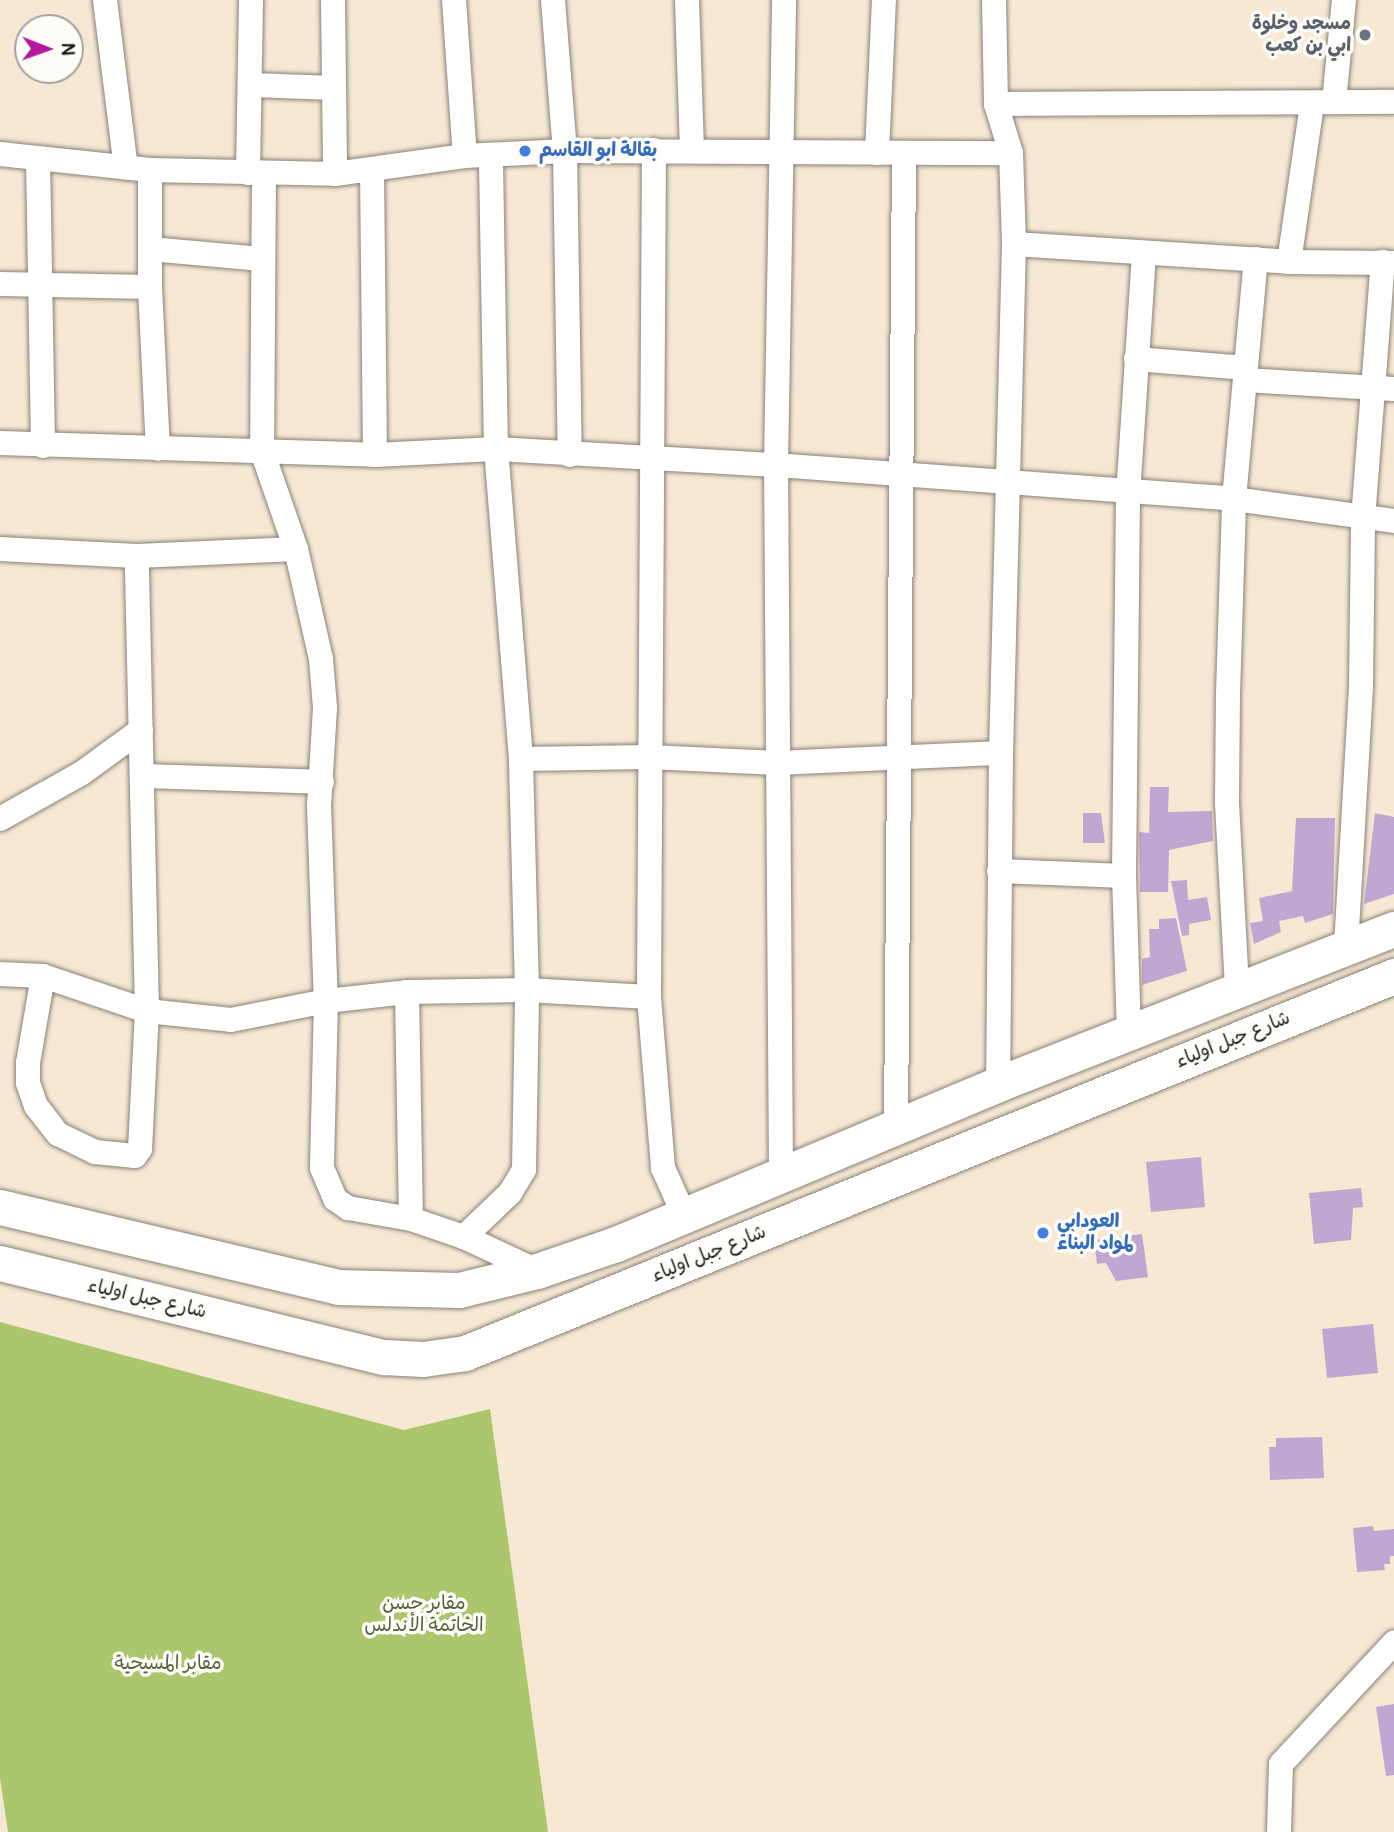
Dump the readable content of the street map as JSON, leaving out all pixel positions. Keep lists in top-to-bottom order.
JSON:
{
  "streets": {
    "highway": ["شارع جبل اولياء"]
  },
  "parks": ["مقابر حسن الخاتمة الأندلس", "مقابر المسيحية"],
  "places": ["مسجد وخلوة ابي بن كعب", "بقالة ابو القاسم", "العودابي لمواد البناء"],
  "north": "right"
}
